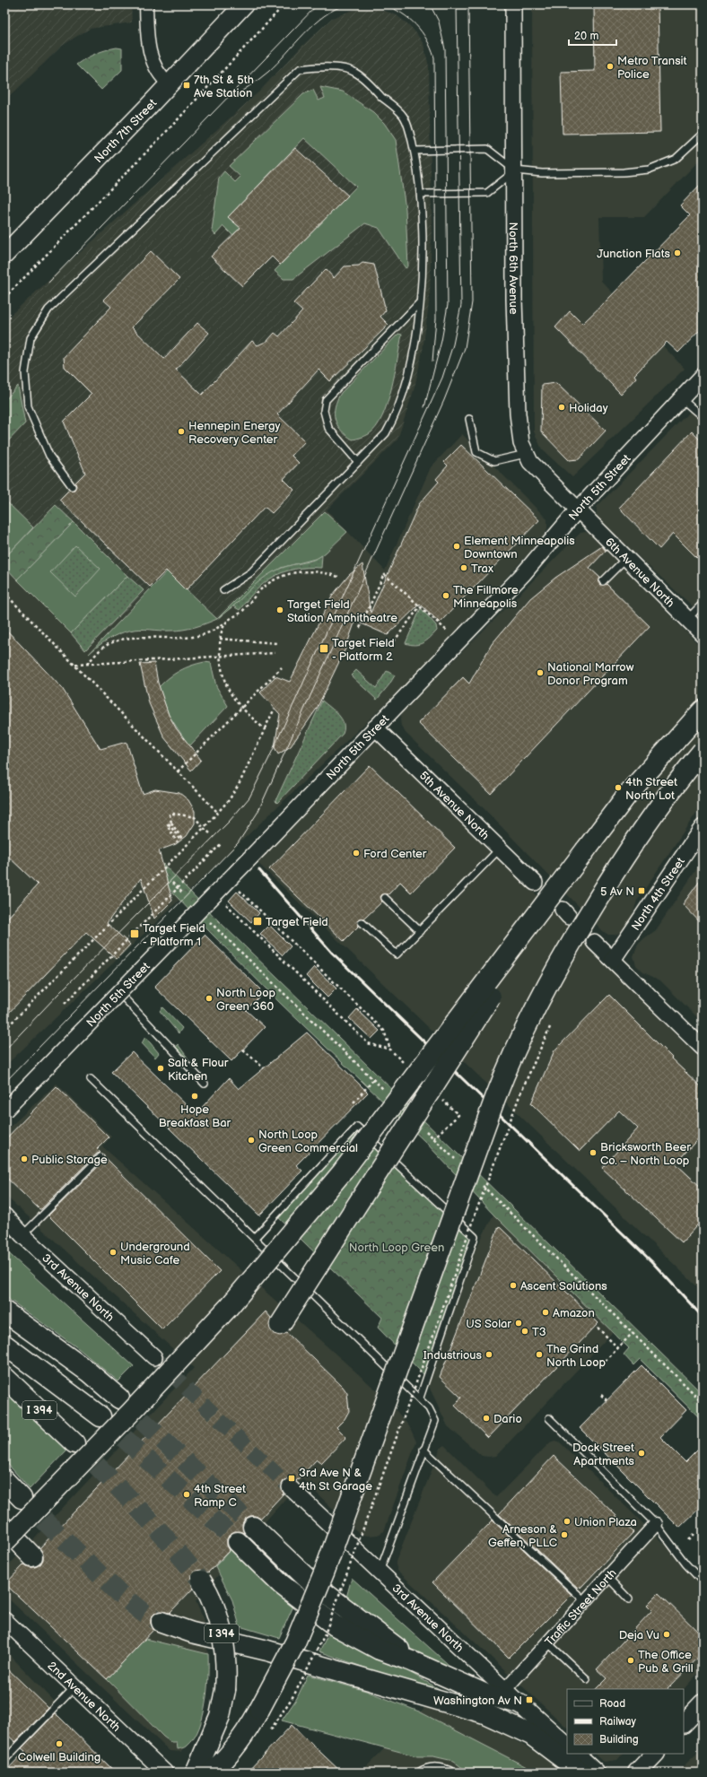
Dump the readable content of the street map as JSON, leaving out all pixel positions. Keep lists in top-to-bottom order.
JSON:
{
  "streets": {
    "highway": ["I 394"],
    "main road": ["North 7th Street", "3rd Avenue North"],
    "street": [
      "North 6th Avenue",
      "North 5th Street",
      "6th Avenue North",
      "5th Avenue North",
      "North 4th Street",
      "Traffic Street North",
      "2nd Avenue North"
    ]
  },
  "crossings": [
    ["North 6th Avenue", "North 5th Street"],
    ["North 6th Avenue", "6th Avenue North"],
    ["North 5th Street", "6th Avenue North"],
    ["North 5th Street", "5th Avenue North"],
    ["3rd Avenue North", "Traffic Street North"]
  ],
  "parks": ["North Loop Green"],
  "places": {
    "other": [
      "Metro Transit Police",
      "Junction Flats",
      "Holiday",
      "Hennepin Energy Recovery Center",
      "Element Minneapolis Downtown",
      "Trax",
      "The Fillmore Minneapolis",
      "Target Field Station Amphitheatre",
      "National Marrow Donor Program",
      "4th Street North Lot",
      "Ford Center",
      "North Loop Green 360",
      "Salt & Flour Kitchen",
      "Hope Breakfast Bar",
      "North Loop Green Commercial",
      "Bricksworth Beer Co. – North Loop",
      "Public Storage",
      "Underground Music Cafe",
      "Ascent Solutions",
      "Amazon",
      "US Solar",
      "T3",
      "Industrious",
      "The Grind North Loop",
      "Dario",
      "Dock Street Apartments",
      "4th Street Ramp C",
      "Union Plaza",
      "Arneson & Geffen, PLLC",
      "Deja Vu",
      "The Office Pub & Grill",
      "Colwell Building"
    ],
    "transit": [
      "7th St & 5th Ave Station",
      "Target Field - Platform 2",
      "5 Av N",
      "Target Field",
      "Target Field - Platform 1",
      "3rd Ave N & 4th St Garage",
      "Washington Av N"
    ]
  },
  "legend": ["Road", "Railway", "Building"],
  "scale_bar": "20 m"
}
